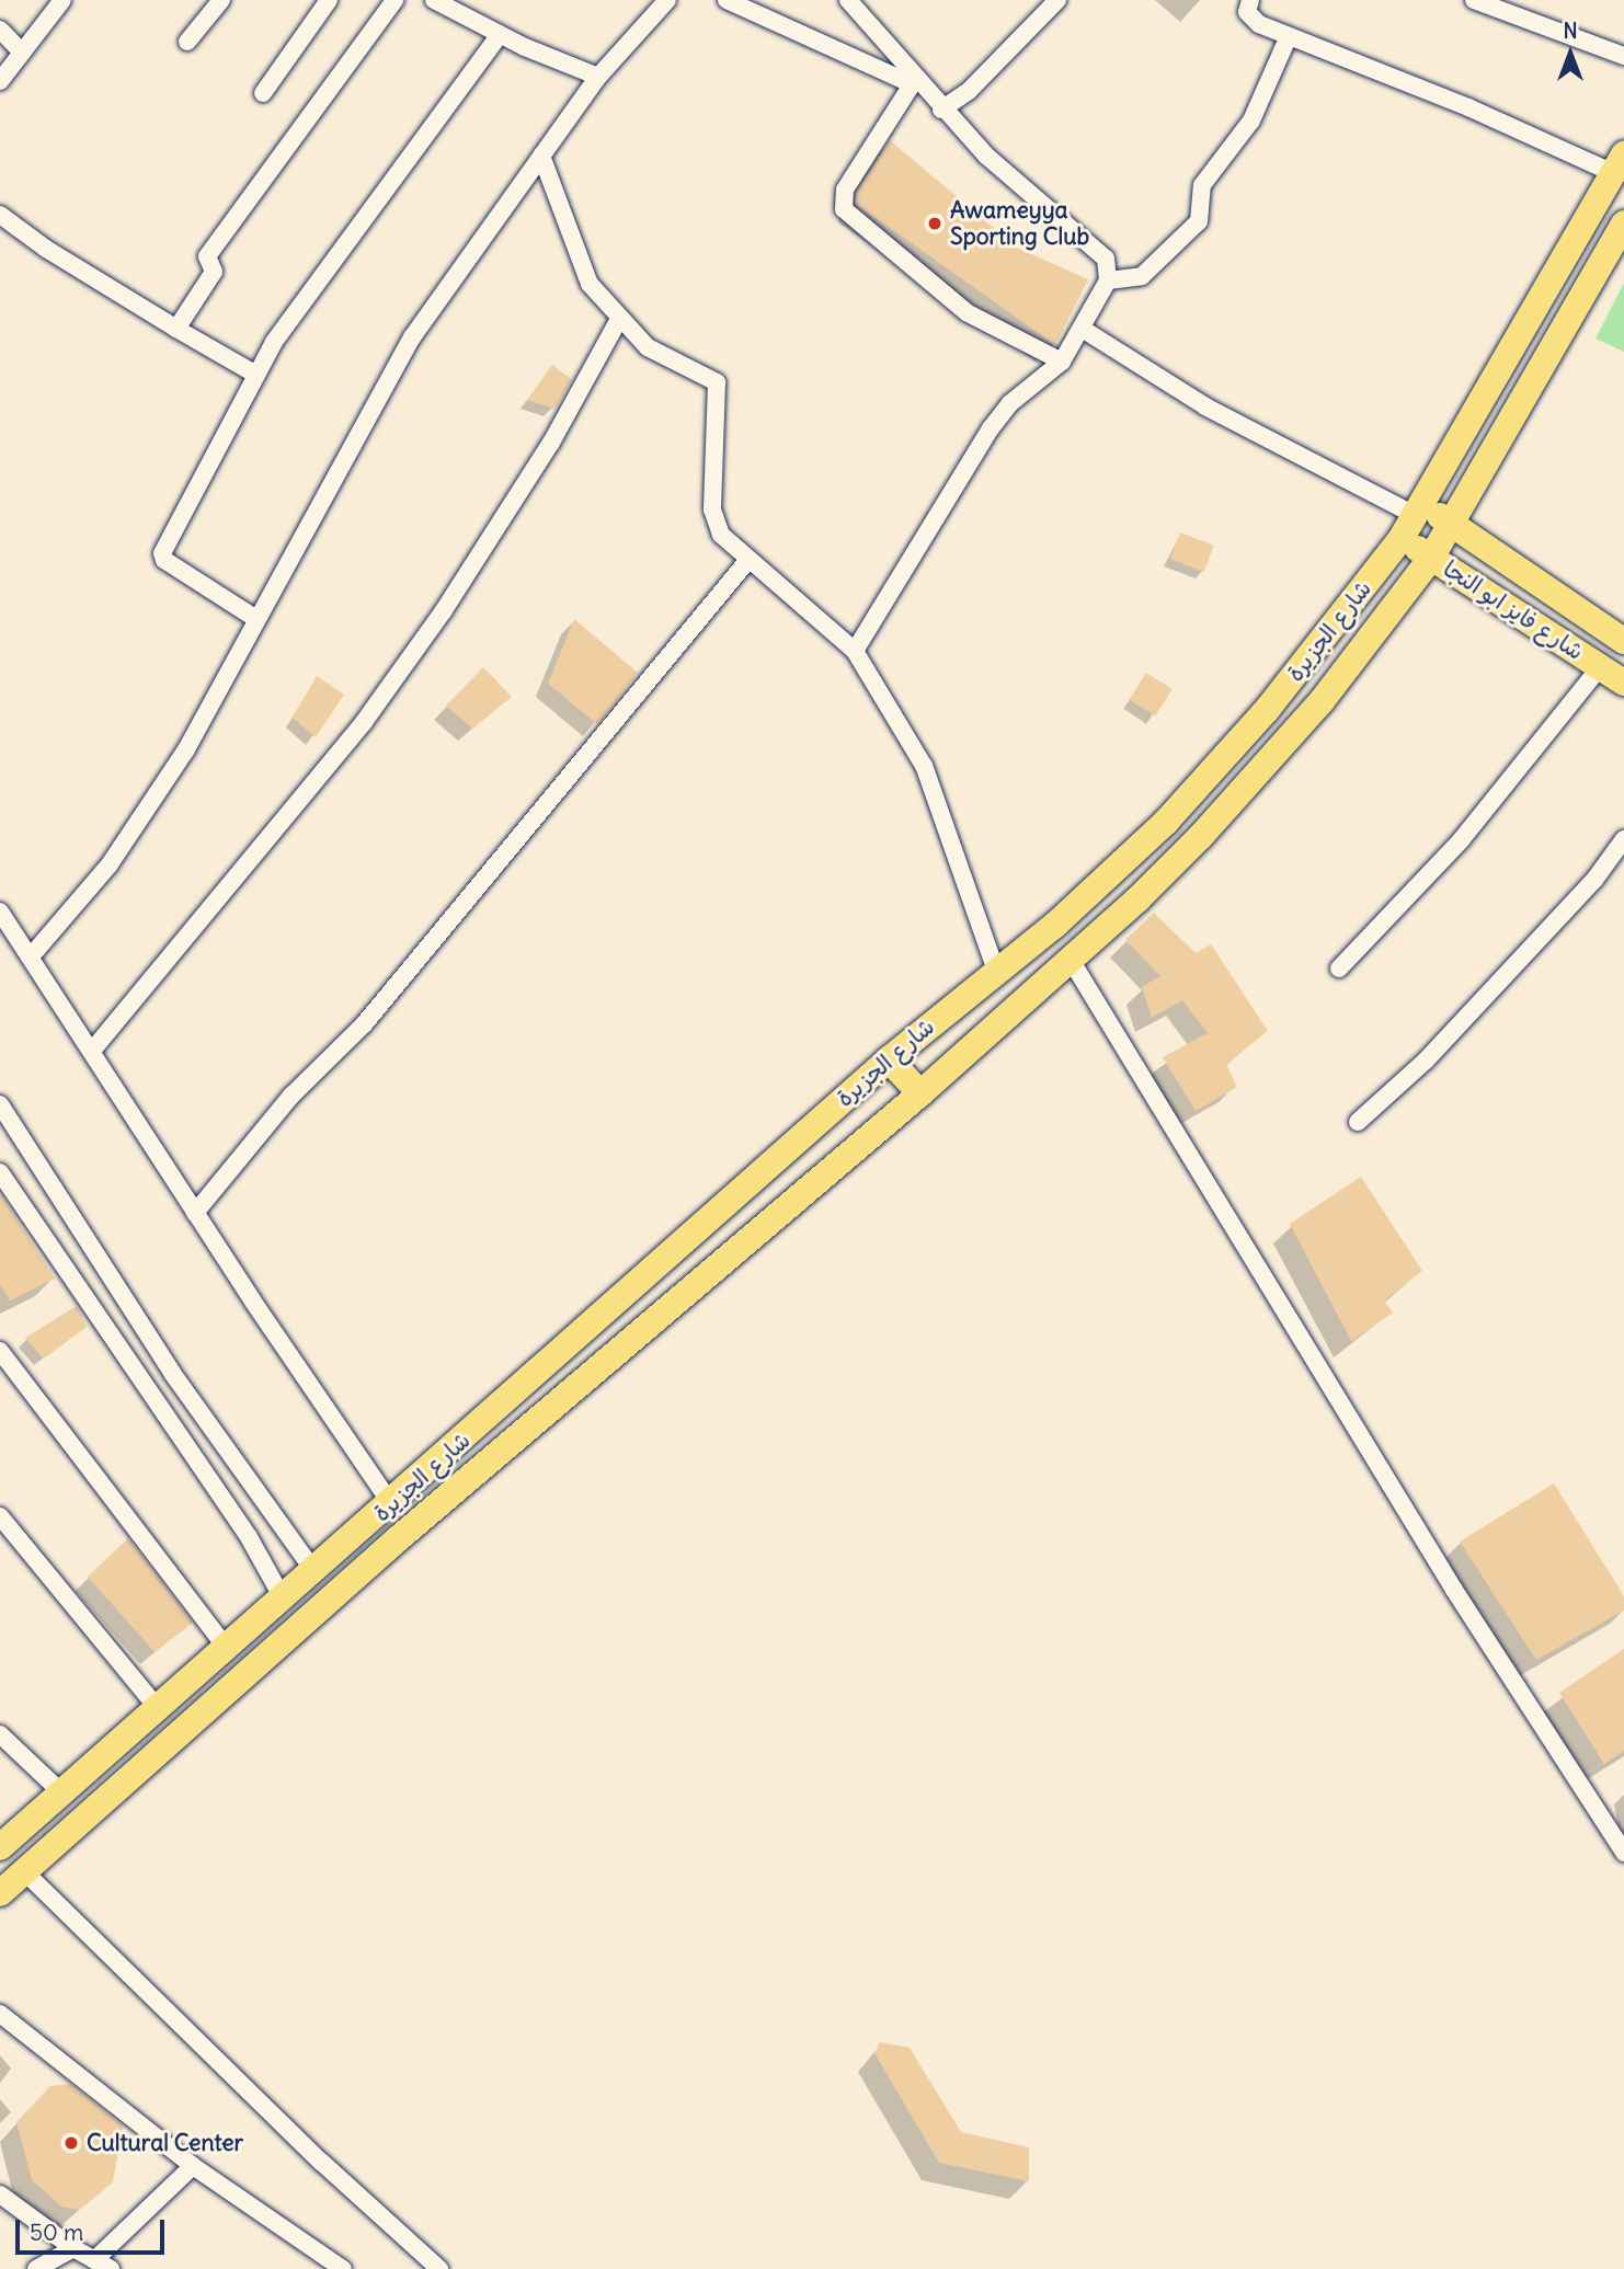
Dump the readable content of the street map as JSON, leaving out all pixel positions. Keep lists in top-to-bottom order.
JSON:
{
  "streets": {
    "main road": ["شارع فايز ابو النجا", "شارع الجزيرة"]
  },
  "crossings": [
    ["شارع فايز ابو النجا", "شارع الجزيرة"]
  ],
  "places": ["Awameyya Sporting Club", "Cultural Center"],
  "scale_bar": "50 m",
  "north": "top"
}
